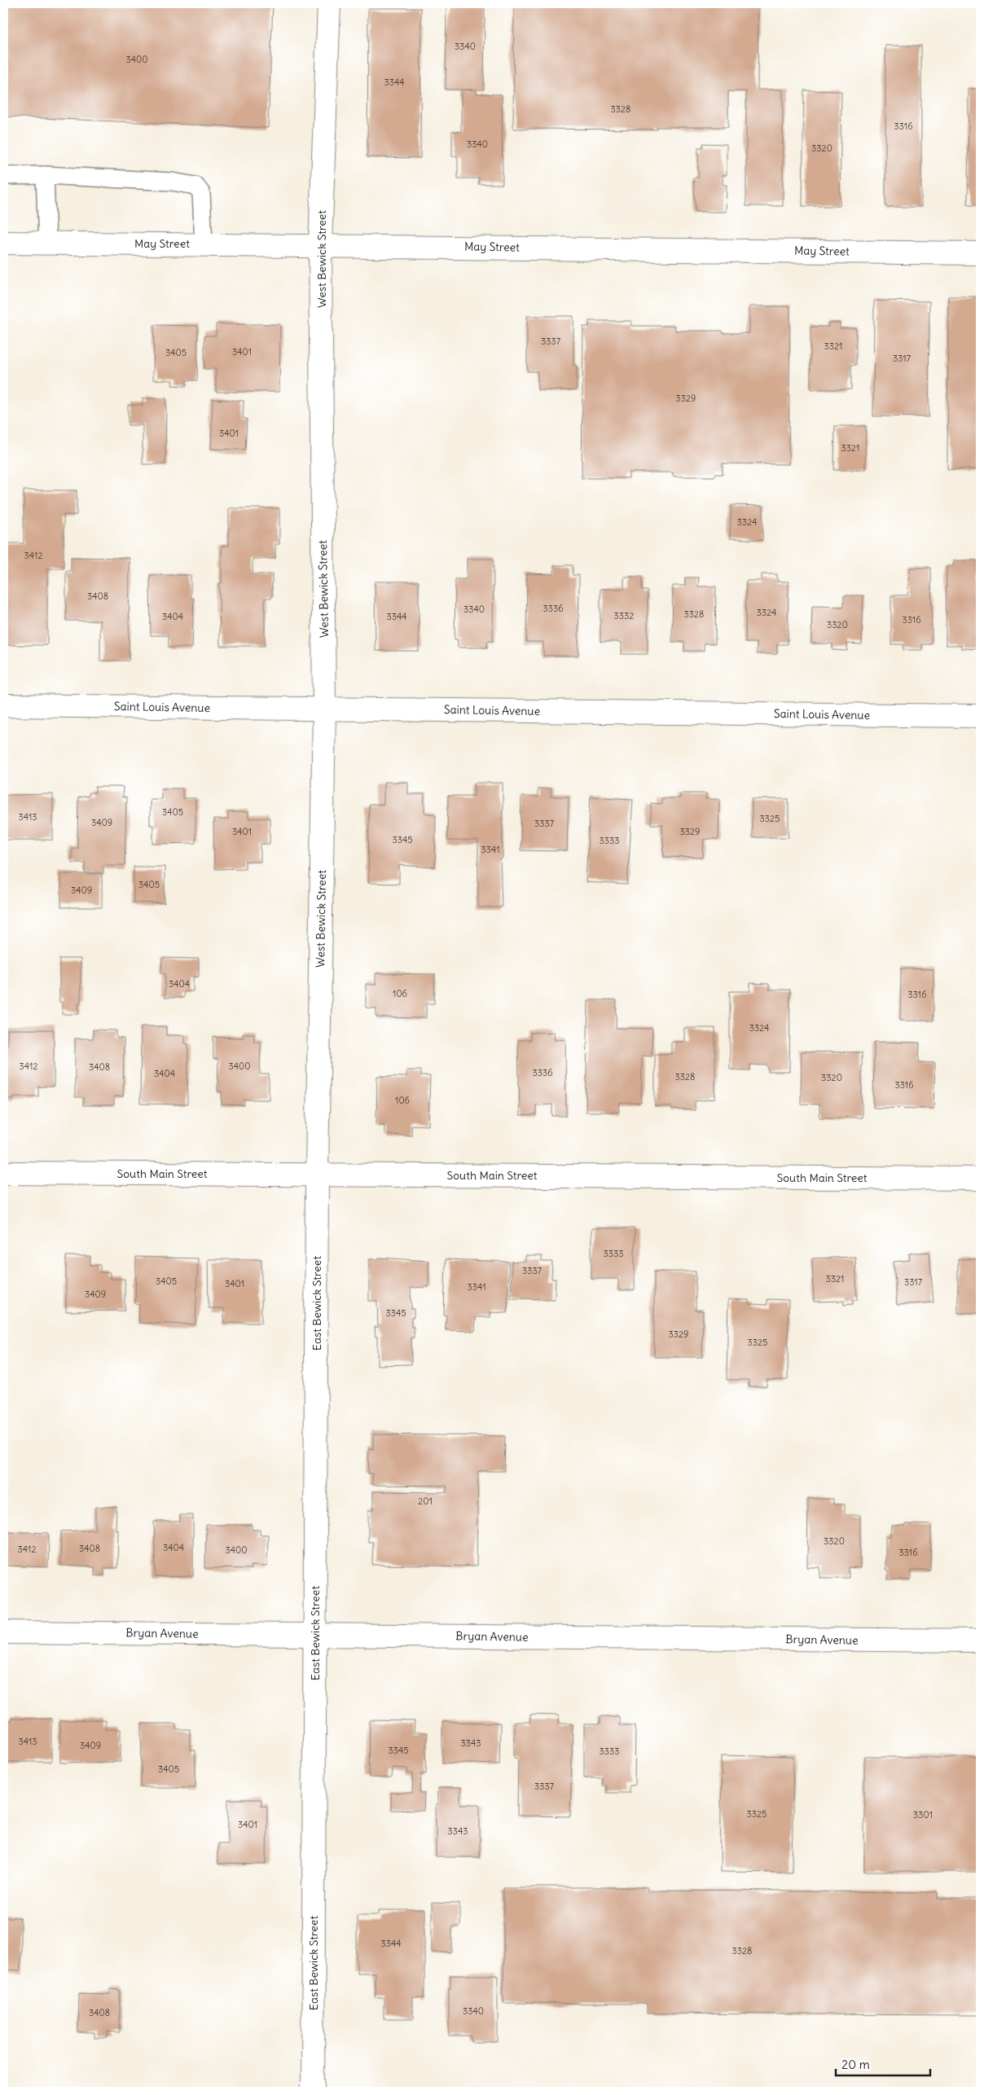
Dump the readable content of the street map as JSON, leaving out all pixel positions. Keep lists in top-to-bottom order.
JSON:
{
  "streets": {
    "street": [
      "May Street",
      "West Bewick Street",
      "Saint Louis Avenue",
      "South Main Street",
      "East Bewick Street",
      "Bryan Avenue"
    ]
  },
  "crossings": [
    ["May Street", "West Bewick Street"],
    ["West Bewick Street", "Saint Louis Avenue"],
    ["West Bewick Street", "South Main Street"],
    ["West Bewick Street", "East Bewick Street"],
    ["South Main Street", "East Bewick Street"],
    ["East Bewick Street", "Bryan Avenue"]
  ],
  "house_numbers": [
    "3340",
    "3400",
    "3344",
    "3328",
    "3316",
    "3340",
    "3320",
    "3337",
    "3321",
    "3401",
    "3405",
    "3317",
    "3329",
    "3401",
    "3321",
    "3324",
    "3412",
    "3408",
    "3336",
    "3340",
    "3324",
    "3328",
    "3332",
    "3404",
    "3344",
    "3316",
    "3320",
    "3405",
    "3413",
    "3325",
    "3409",
    "3337",
    "3401",
    "3329",
    "3345",
    "3333",
    "3341",
    "3405",
    "3409",
    "3404",
    "106",
    "3316",
    "3324",
    "3412",
    "3400",
    "3408",
    "3336",
    "3404",
    "3328",
    "3320",
    "3316",
    "106",
    "3333",
    "3337",
    "3321",
    "3405",
    "3317",
    "3401",
    "3341",
    "3409",
    "3345",
    "3329",
    "3325",
    "201",
    "3320",
    "3404",
    "3408",
    "3412",
    "3400",
    "3316",
    "3413",
    "3343",
    "3409",
    "3345",
    "3333",
    "3405",
    "3337",
    "3325",
    "3301",
    "3401",
    "3343",
    "3344",
    "3328",
    "3340",
    "3408"
  ],
  "scale_bar": "20 m"
}
